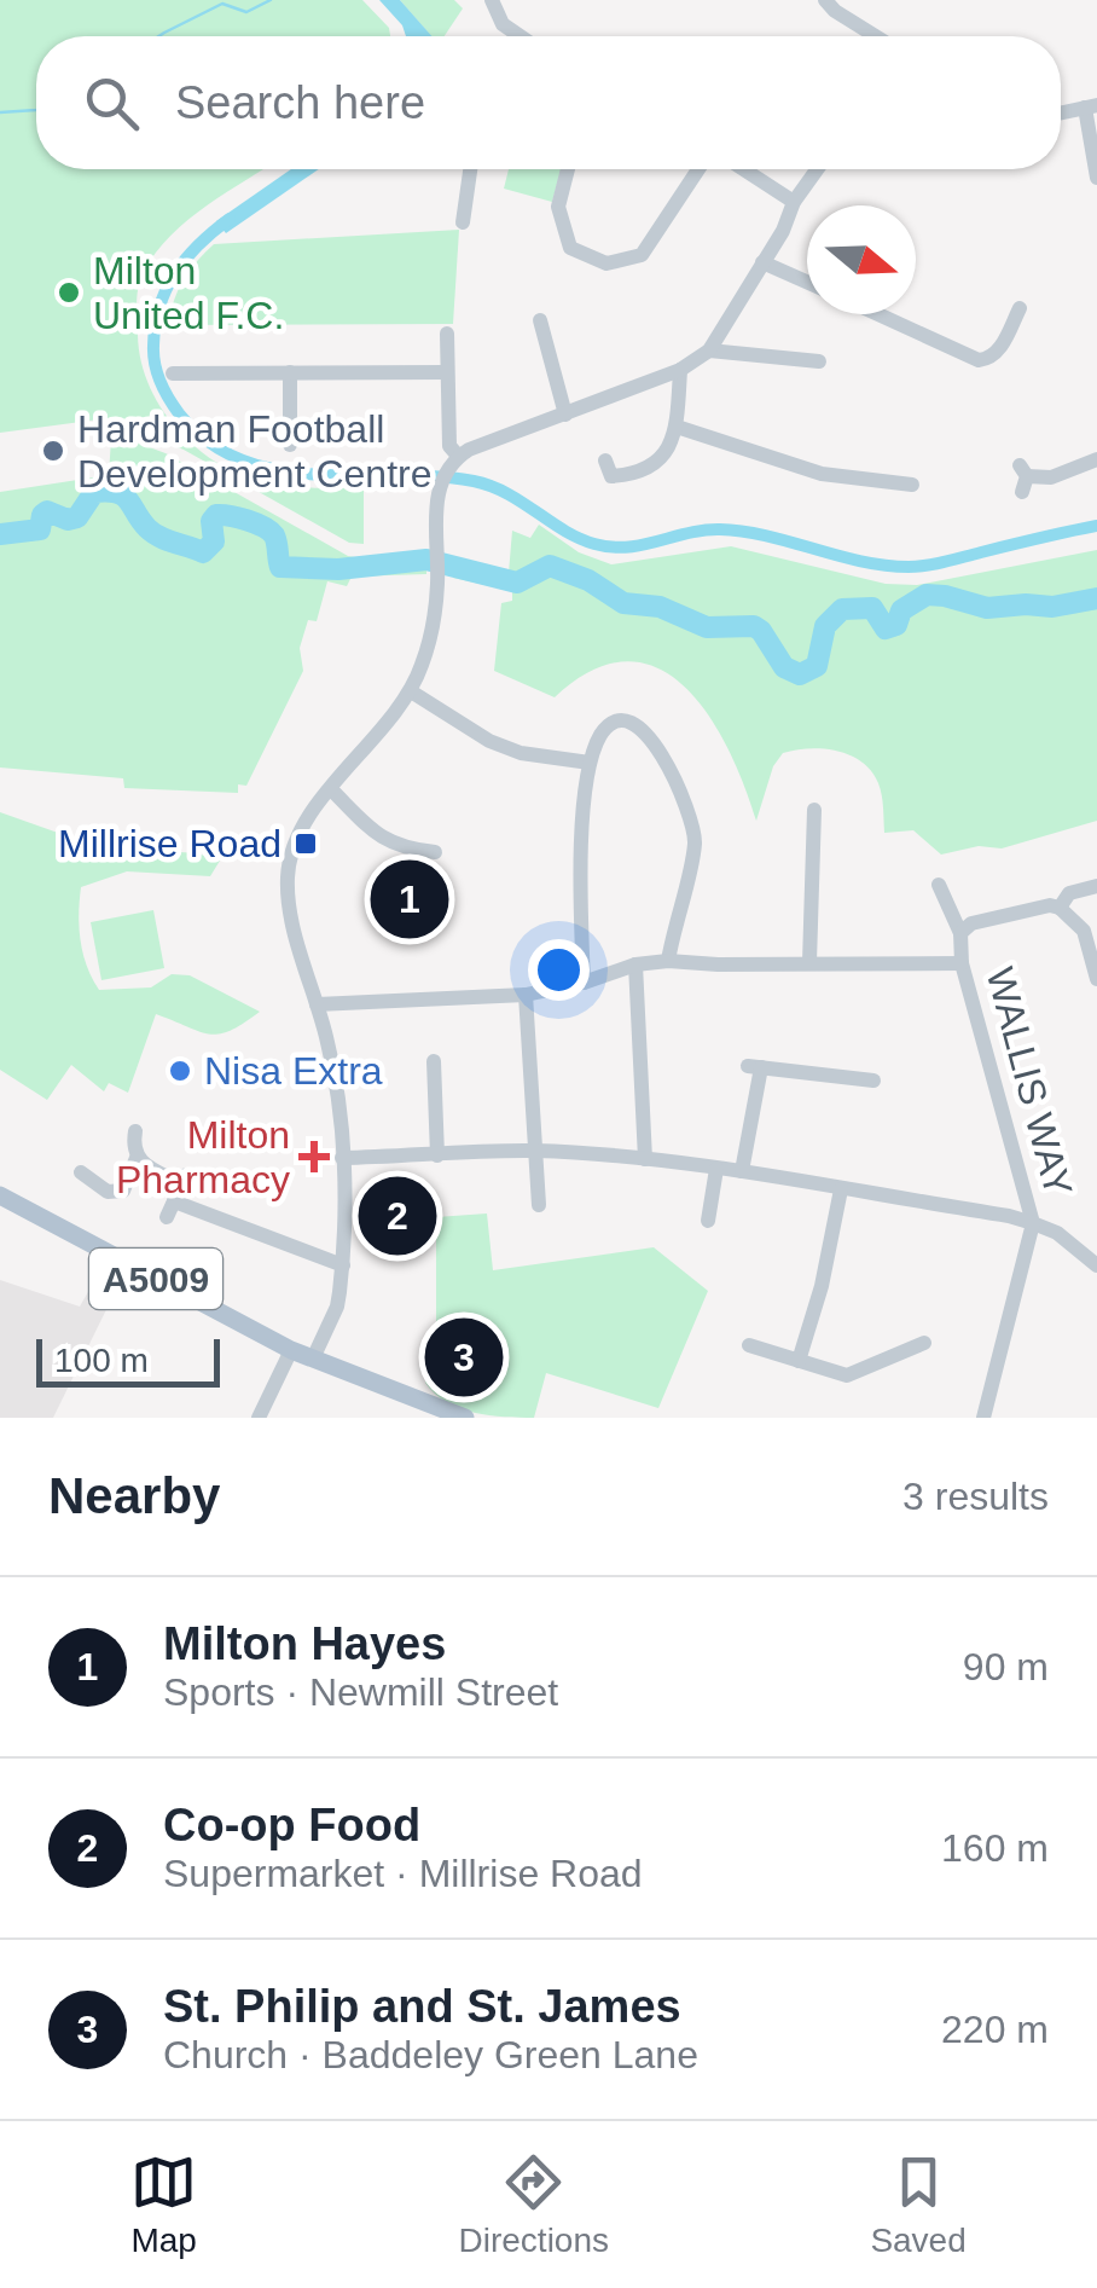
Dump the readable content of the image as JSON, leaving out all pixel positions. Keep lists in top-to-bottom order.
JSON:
{
  "streets": {
    "main road": ["A5009"],
    "street": ["WALLIS WAY"]
  },
  "places": {
    "other": ["Milton United F.C.", "Hardman Football Development Centre", "Nisa Extra"],
    "transit": ["Millrise Road"],
    "health": ["Milton Pharmacy"]
  },
  "scale_bar": "100 m",
  "north": "right",
  "page": {
    "search": "Search here",
    "pins": ["1", "2", "3"],
    "scale": "100 m",
    "heading": ["Nearby", "3 results"],
    "list": [
      {
        "mark": "1",
        "name": "Milton Hayes",
        "note": "Sports · Newmill Street",
        "value": "90 m"
      },
      {
        "mark": "2",
        "name": "Co-op Food",
        "note": "Supermarket · Millrise Road",
        "value": "160 m"
      },
      {
        "mark": "3",
        "name": "St. Philip and St. James",
        "note": "Church · Baddeley Green Lane",
        "value": "220 m"
      }
    ],
    "nav": ["Map", "Directions", "Saved"]
  }
}
